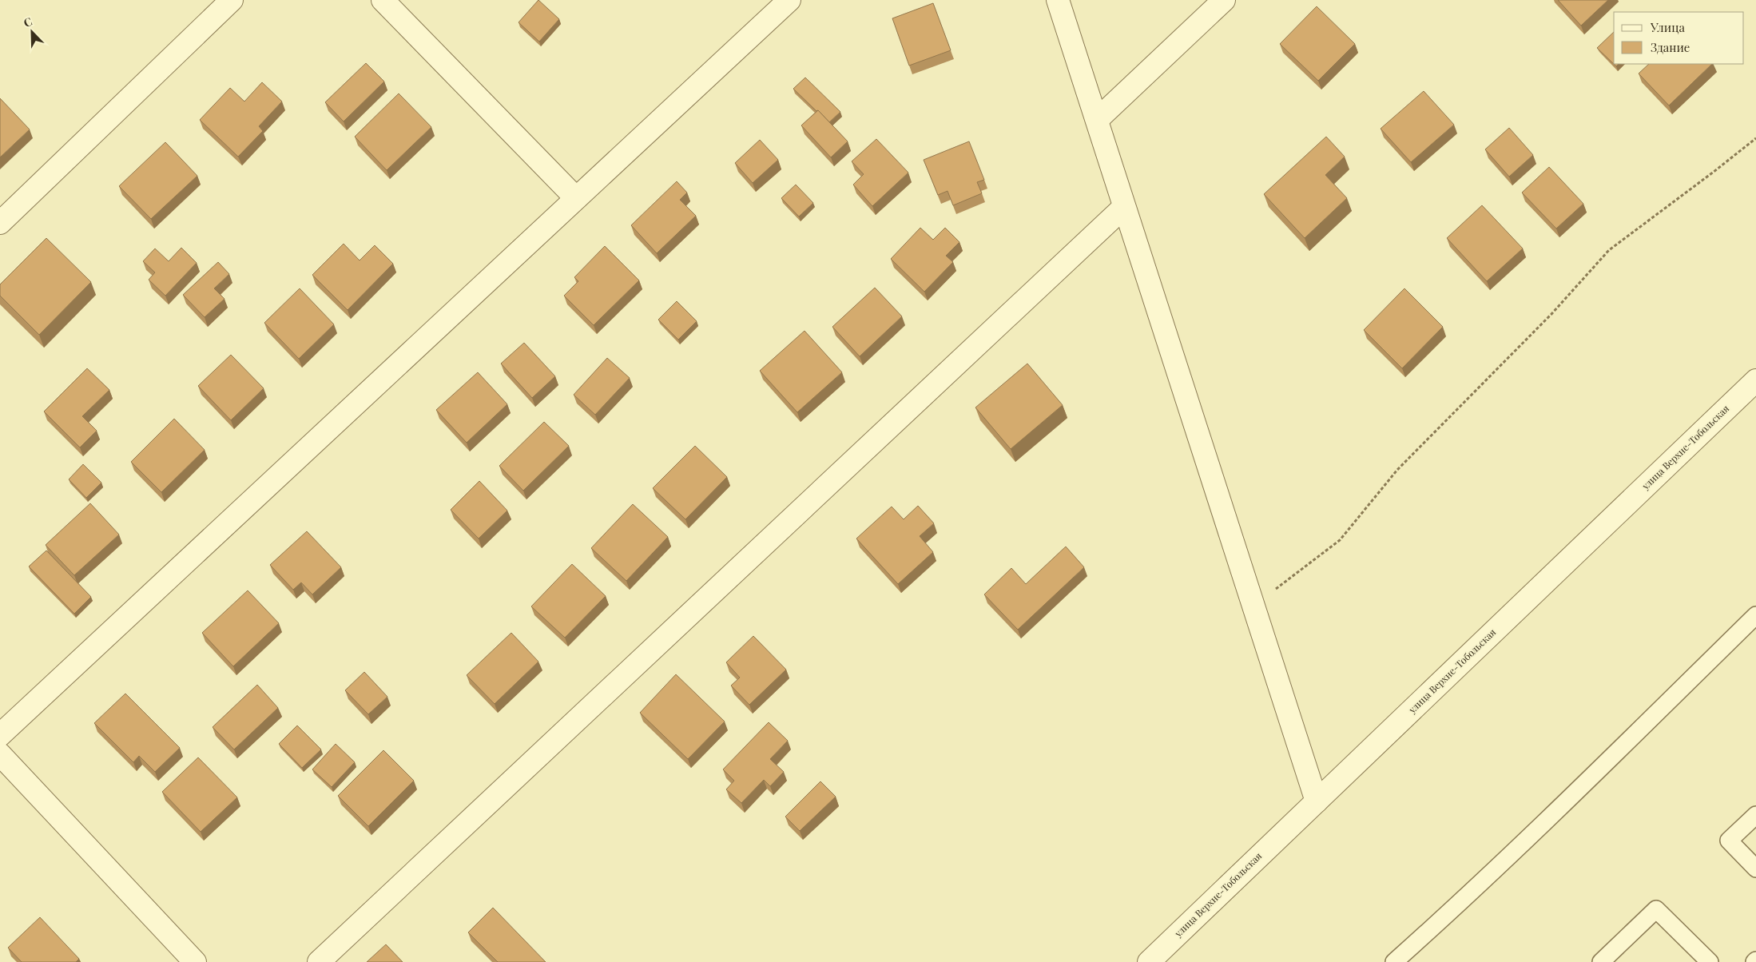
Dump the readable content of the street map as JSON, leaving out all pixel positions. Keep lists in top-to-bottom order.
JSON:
{
  "streets": {
    "street": ["улица Верхне-Тобольская"]
  },
  "legend": ["Улица", "Здание"],
  "north": "top left"
}
